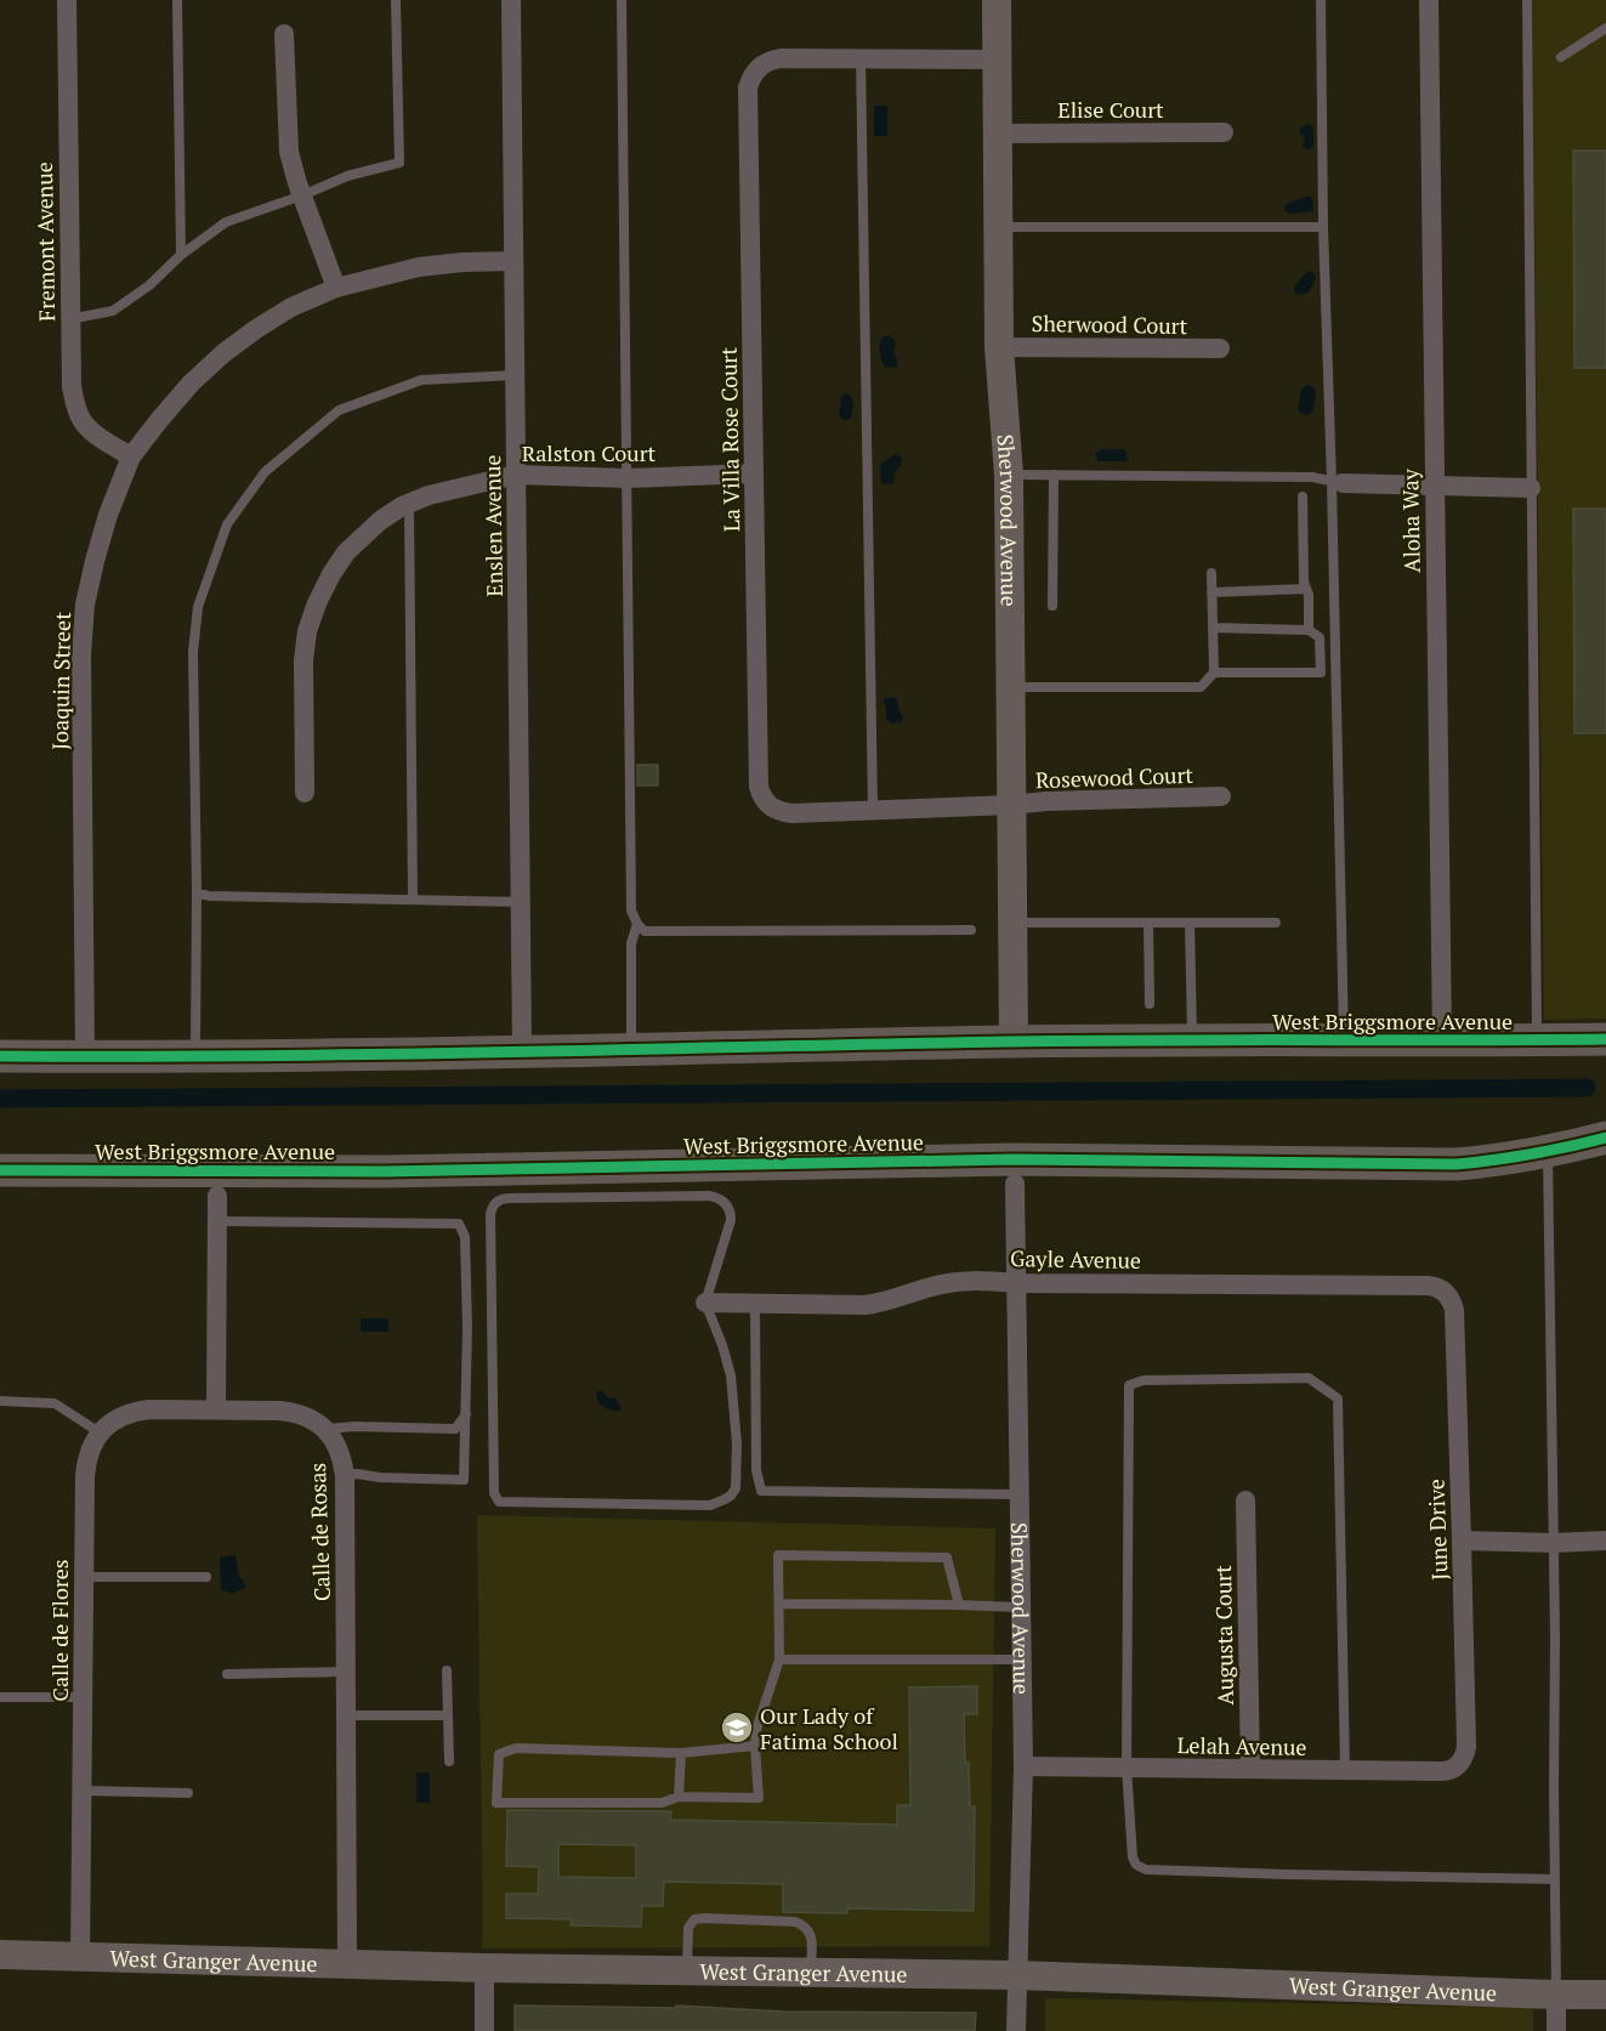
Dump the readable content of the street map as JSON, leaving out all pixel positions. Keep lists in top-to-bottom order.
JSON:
{
  "streets": {
    "main road": ["West Briggsmore Avenue"],
    "street": [
      "Elise Court",
      "Fremont Avenue",
      "Sherwood Court",
      "La Villa Rose Court",
      "Ralston Court",
      "Sherwood Avenue",
      "Aloha Way",
      "Enslen Avenue",
      "Joaquin Street",
      "Rosewood Court",
      "Gayle Avenue",
      "June Drive",
      "Calle de Rosas",
      "Calle de Flores",
      "Augusta Court",
      "Lelah Avenue",
      "West Granger Avenue"
    ]
  },
  "crossings": [
    ["Elise Court", "Sherwood Avenue"],
    ["Fremont Avenue", "Joaquin Street"],
    ["Sherwood Court", "Sherwood Avenue"],
    ["La Villa Rose Court", "Ralston Court"],
    ["La Villa Rose Court", "Sherwood Avenue"],
    ["La Villa Rose Court", "Rosewood Court"],
    ["Ralston Court", "Enslen Avenue"],
    ["Sherwood Avenue", "Rosewood Court"],
    ["Sherwood Avenue", "West Briggsmore Avenue"],
    ["Sherwood Avenue", "Gayle Avenue"],
    ["Sherwood Avenue", "Lelah Avenue"],
    ["Sherwood Avenue", "West Granger Avenue"],
    ["Aloha Way", "West Briggsmore Avenue"],
    ["Enslen Avenue", "Joaquin Street"],
    ["Enslen Avenue", "West Briggsmore Avenue"],
    ["Joaquin Street", "West Briggsmore Avenue"],
    ["Gayle Avenue", "June Drive"],
    ["June Drive", "Lelah Avenue"],
    ["Calle de Rosas", "West Granger Avenue"],
    ["Calle de Flores", "West Granger Avenue"],
    ["Augusta Court", "Lelah Avenue"]
  ],
  "places": {
    "school or university": ["Our Lady of Fatima School"]
  }
}
